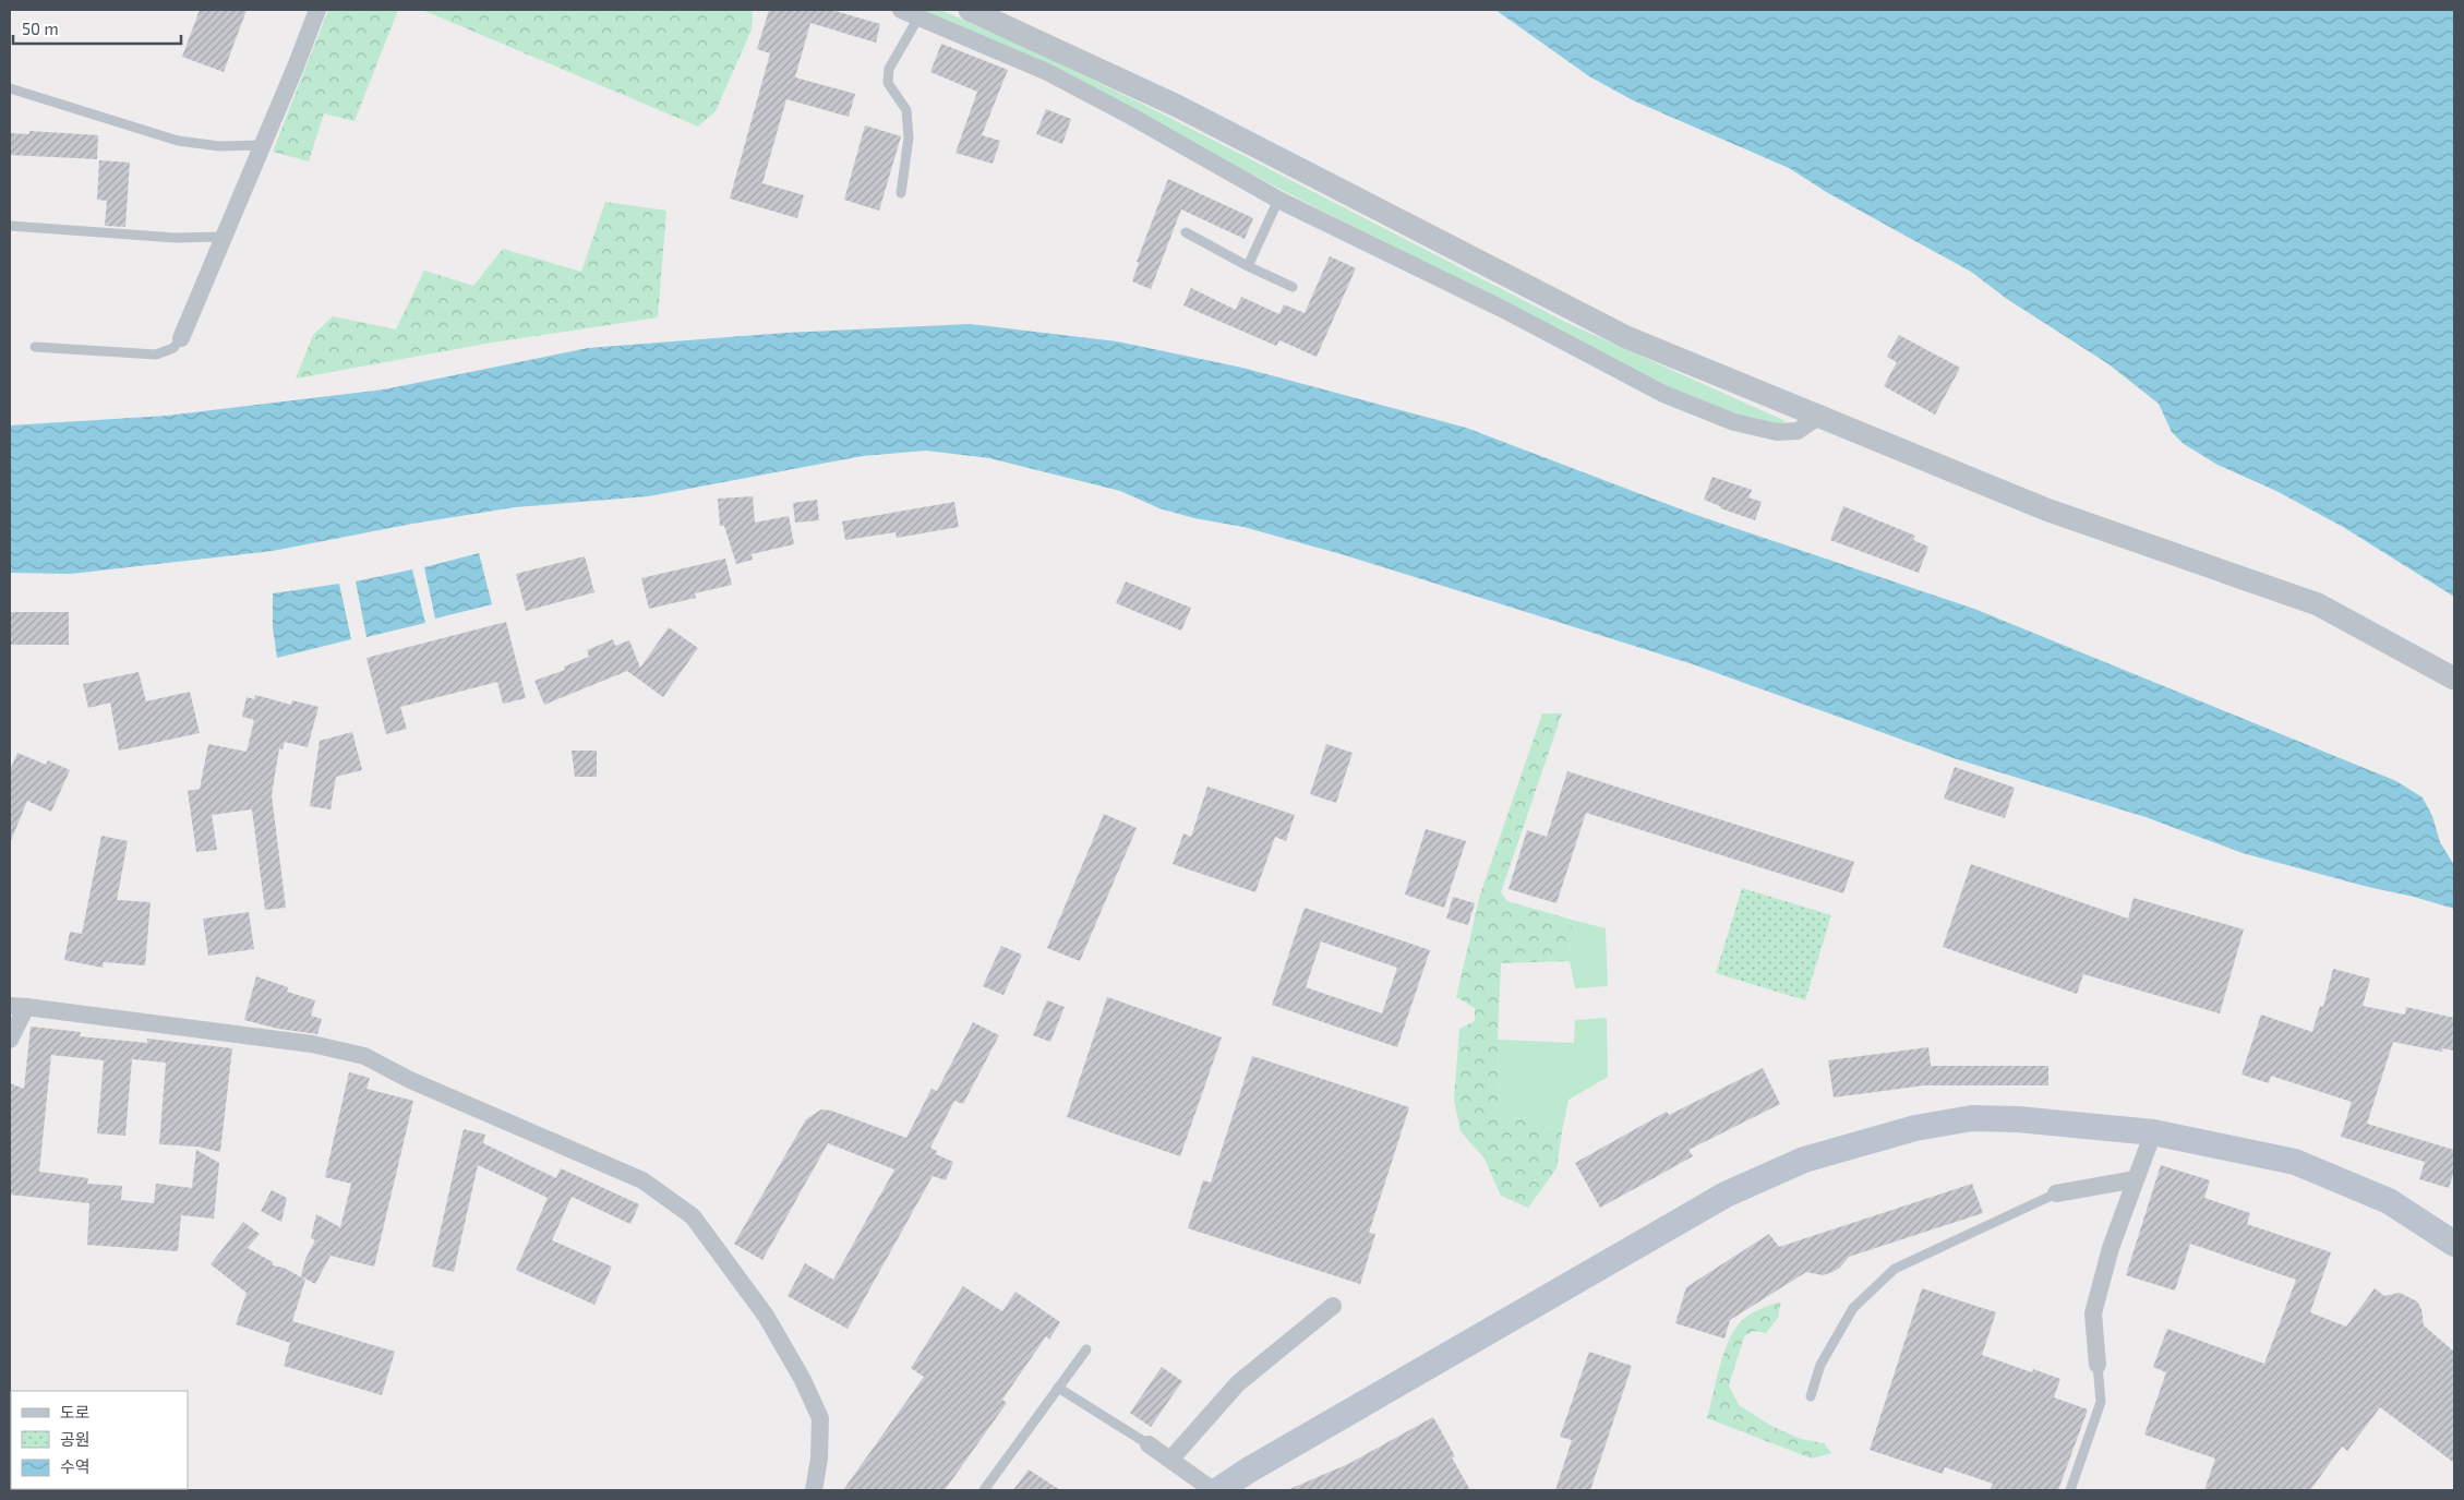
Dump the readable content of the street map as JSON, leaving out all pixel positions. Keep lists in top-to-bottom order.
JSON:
{
  "legend": ["도로", "공원", "수역"],
  "scale_bar": "50 m"
}
